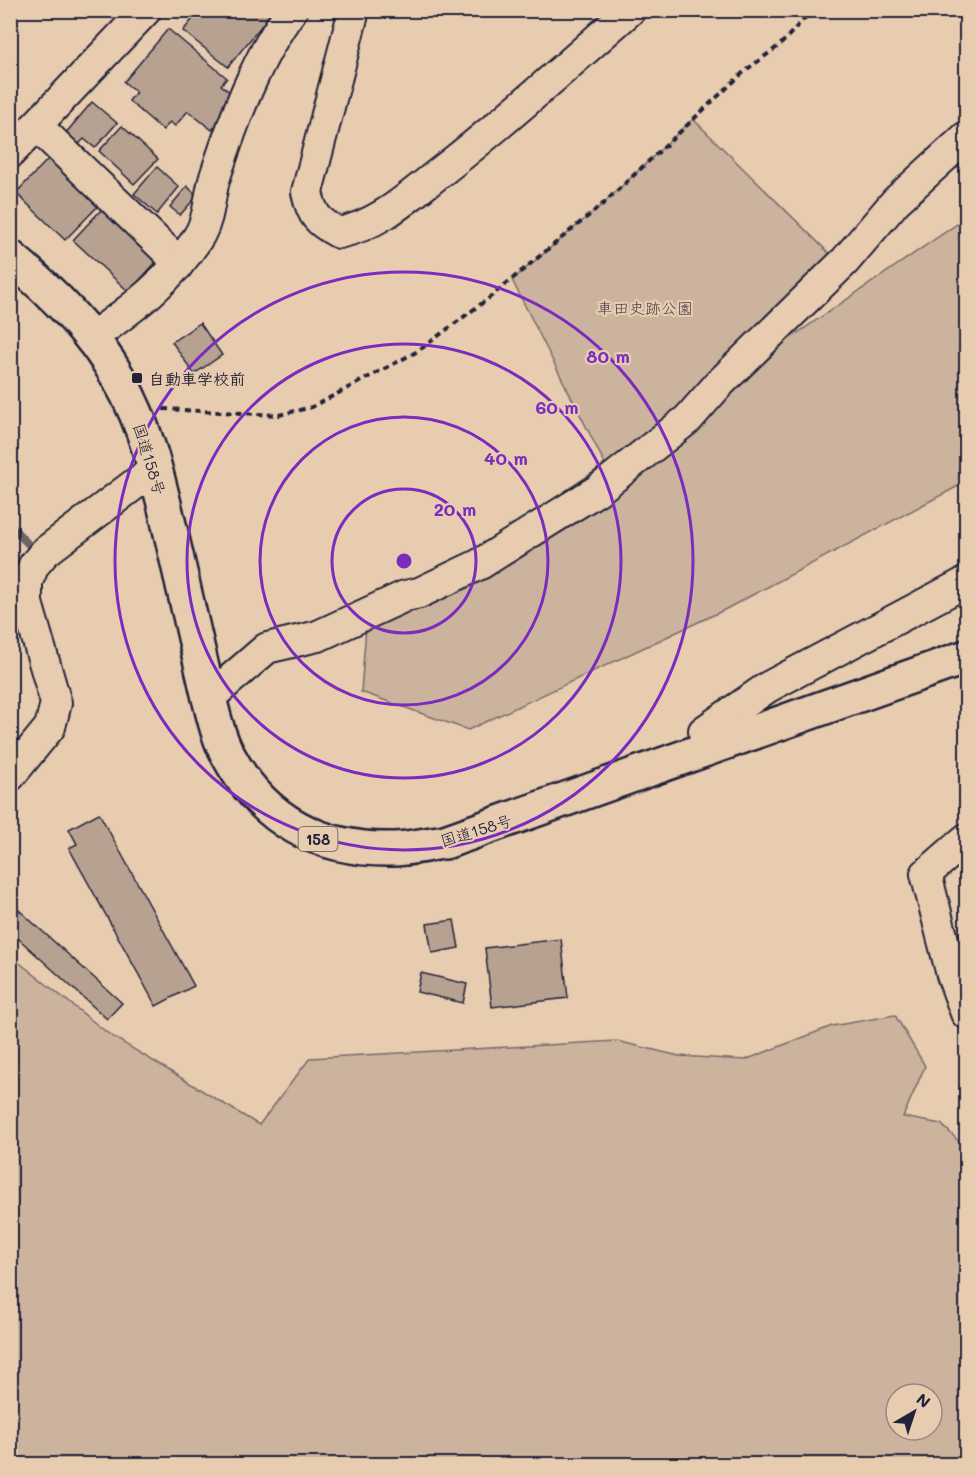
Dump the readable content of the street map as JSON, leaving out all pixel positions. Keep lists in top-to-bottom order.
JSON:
{
  "streets": {
    "highway": ["国道158号", "158"]
  },
  "parks": ["車田史跡公園"],
  "places": {
    "transit": ["自動車学校前"]
  },
  "north": "top right",
  "rings": [
    "80 m",
    "60 m",
    "40 m",
    "20 m"
  ]
}
